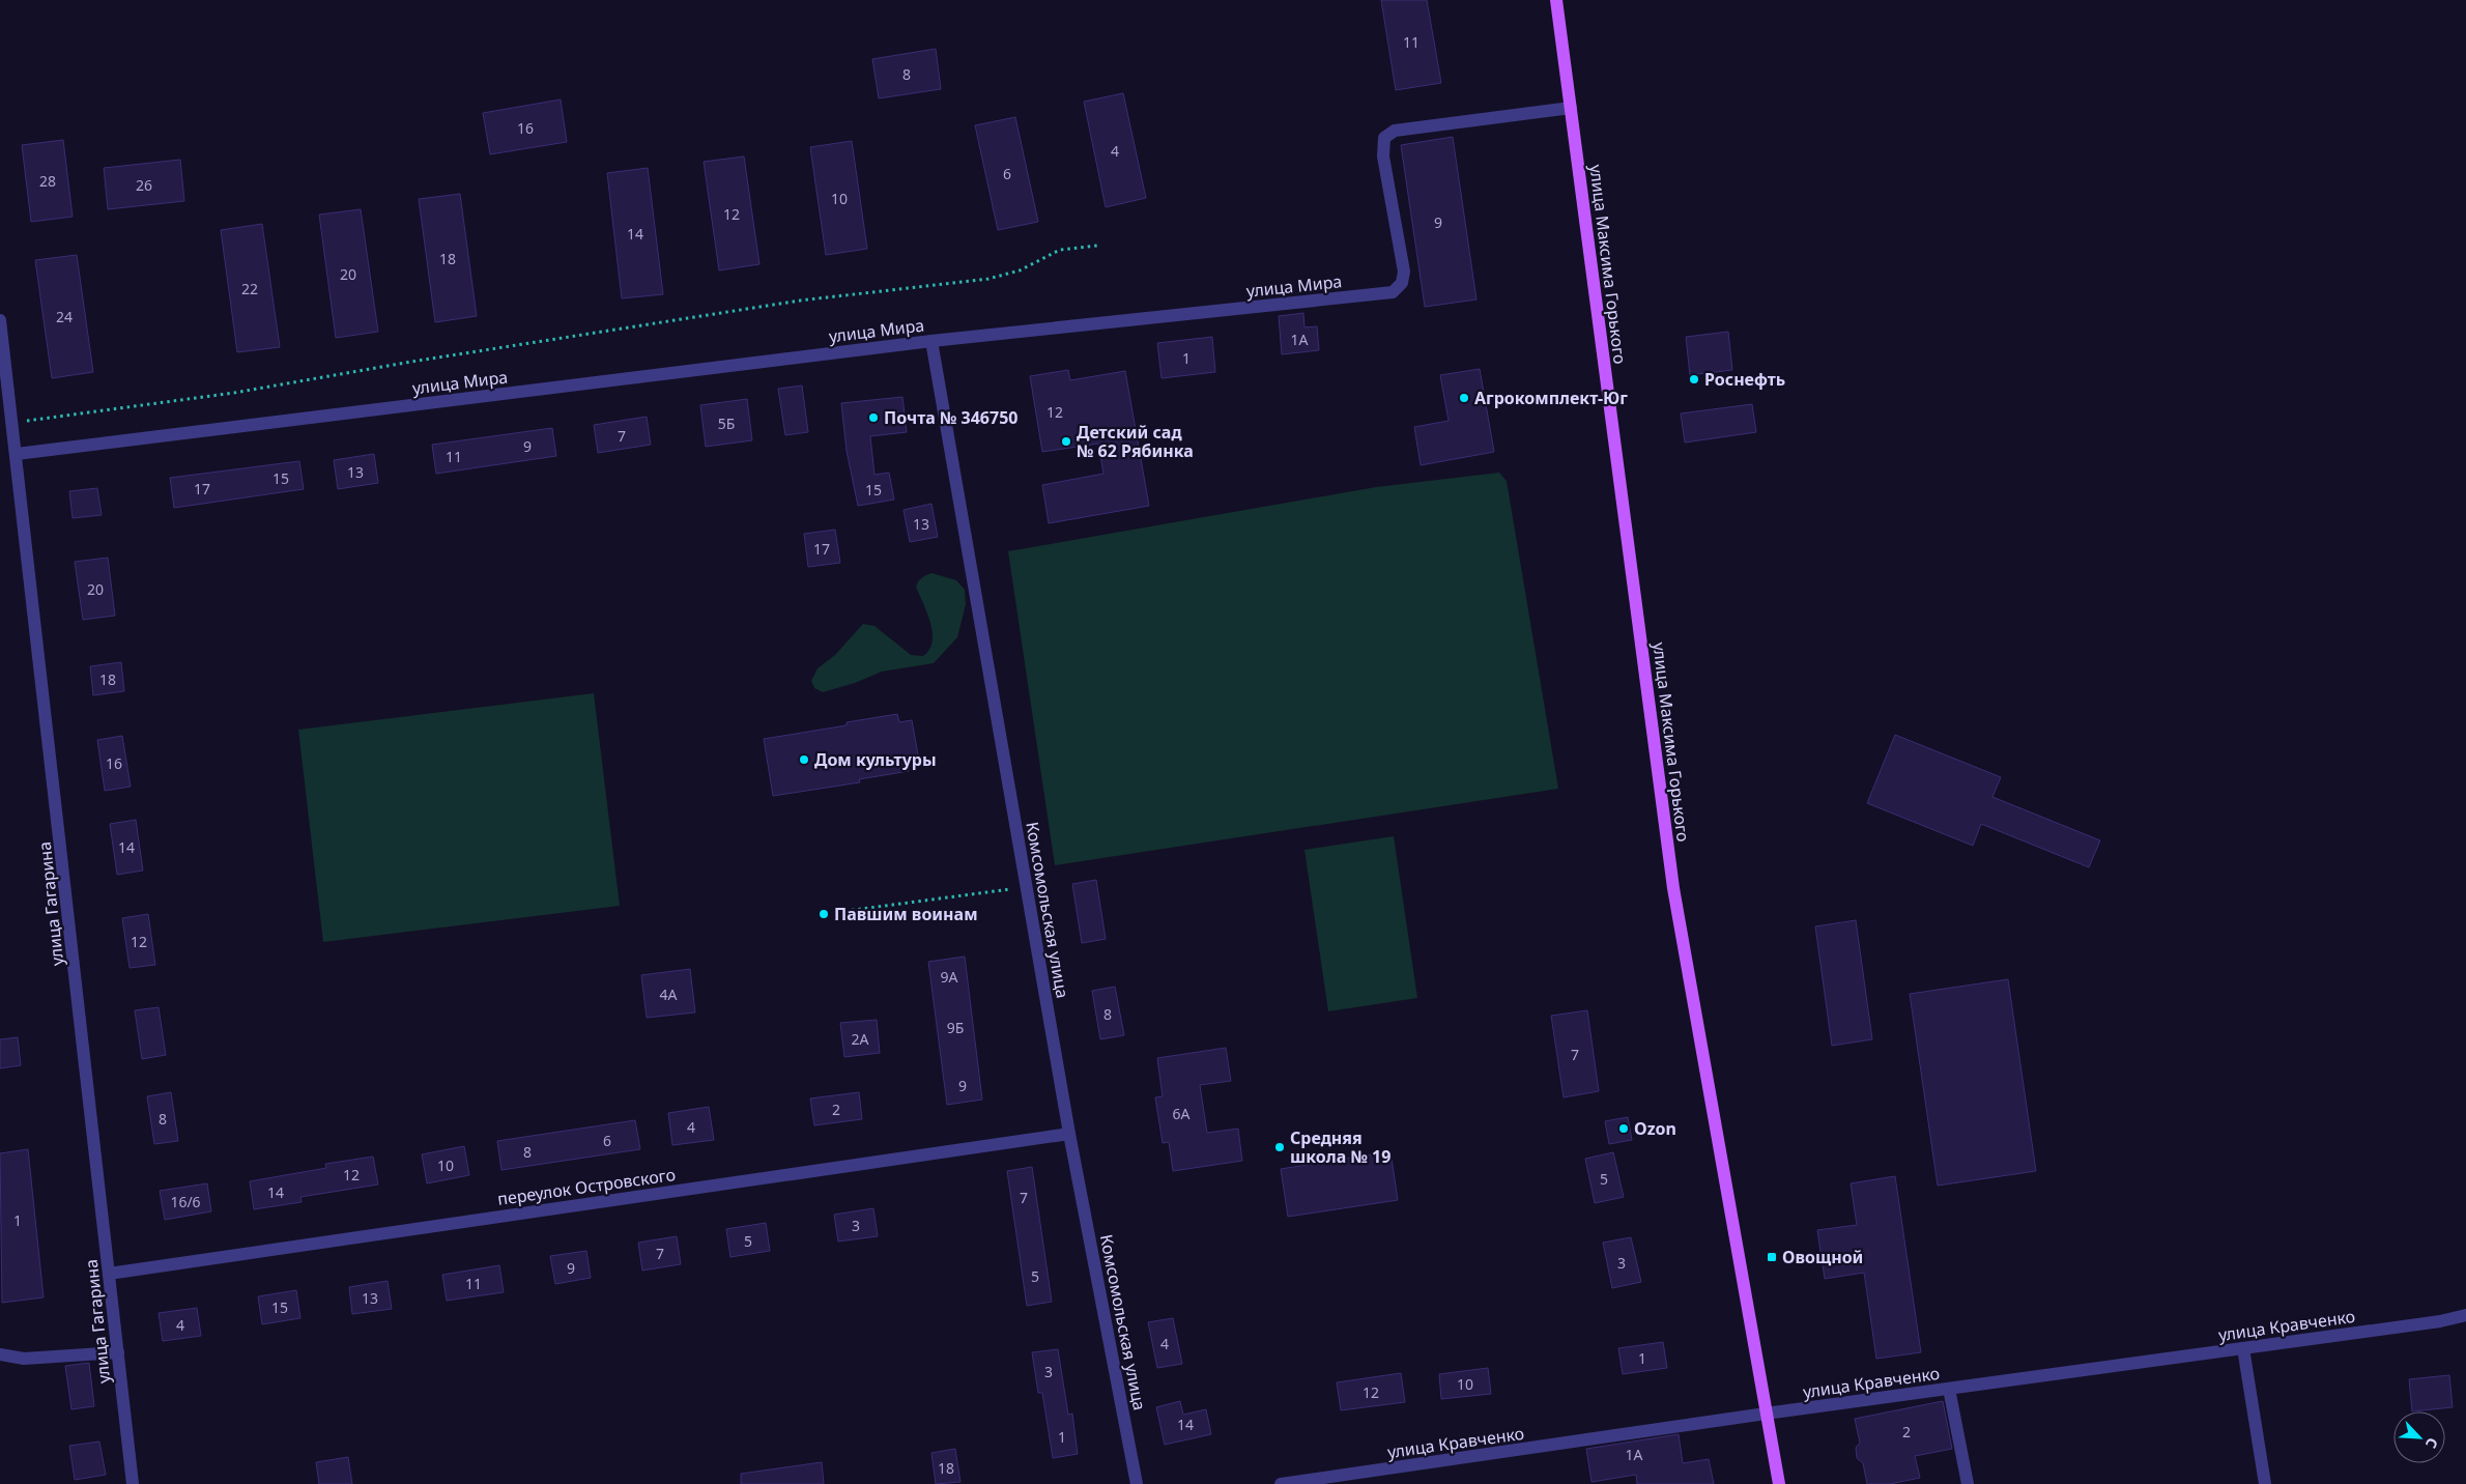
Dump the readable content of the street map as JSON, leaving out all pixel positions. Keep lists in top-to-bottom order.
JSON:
{
  "streets": {
    "main road": ["улица Максима Горького"],
    "street": [
      "улица Мира",
      "улица Гагарина",
      "Комсомольская улица",
      "переулок Островского",
      "улица Кравченко"
    ]
  },
  "crossings": [
    ["улица Максима Горького", "улица Мира"],
    ["улица Максима Горького", "улица Кравченко"],
    ["улица Мира", "улица Гагарина"],
    ["улица Мира", "Комсомольская улица"],
    ["улица Гагарина", "переулок Островского"],
    ["Комсомольская улица", "переулок Островского"]
  ],
  "places": {
    "other": [
      "Роснефть",
      "Агрокомплект-Юг",
      "Почта № 346750",
      "Детский сад № 62 Рябинка",
      "Дом культуры",
      "Павшим воинам",
      "Ozon",
      "Средняя школа № 19"
    ],
    "transit": ["Овощной"]
  },
  "house_numbers": [
    "11",
    "8",
    "16",
    "4",
    "6",
    "28",
    "26",
    "10",
    "12",
    "9",
    "14",
    "18",
    "20",
    "22",
    "24",
    "1А",
    "1",
    "12",
    "5Б",
    "7",
    "9",
    "11",
    "13",
    "15",
    "17",
    "15",
    "13",
    "17",
    "20",
    "18",
    "16",
    "14",
    "12",
    "9А",
    "4А",
    "8",
    "9Б",
    "2А",
    "7",
    "9",
    "2",
    "6А",
    "8",
    "4",
    "6",
    "8",
    "10",
    "12",
    "5",
    "14",
    "7",
    "16/6",
    "1",
    "3",
    "5",
    "7",
    "3",
    "9",
    "5",
    "11",
    "13",
    "15",
    "4",
    "4",
    "1",
    "3",
    "10",
    "12",
    "14",
    "2",
    "1",
    "1А",
    "18"
  ],
  "north": "bottom right"
}
